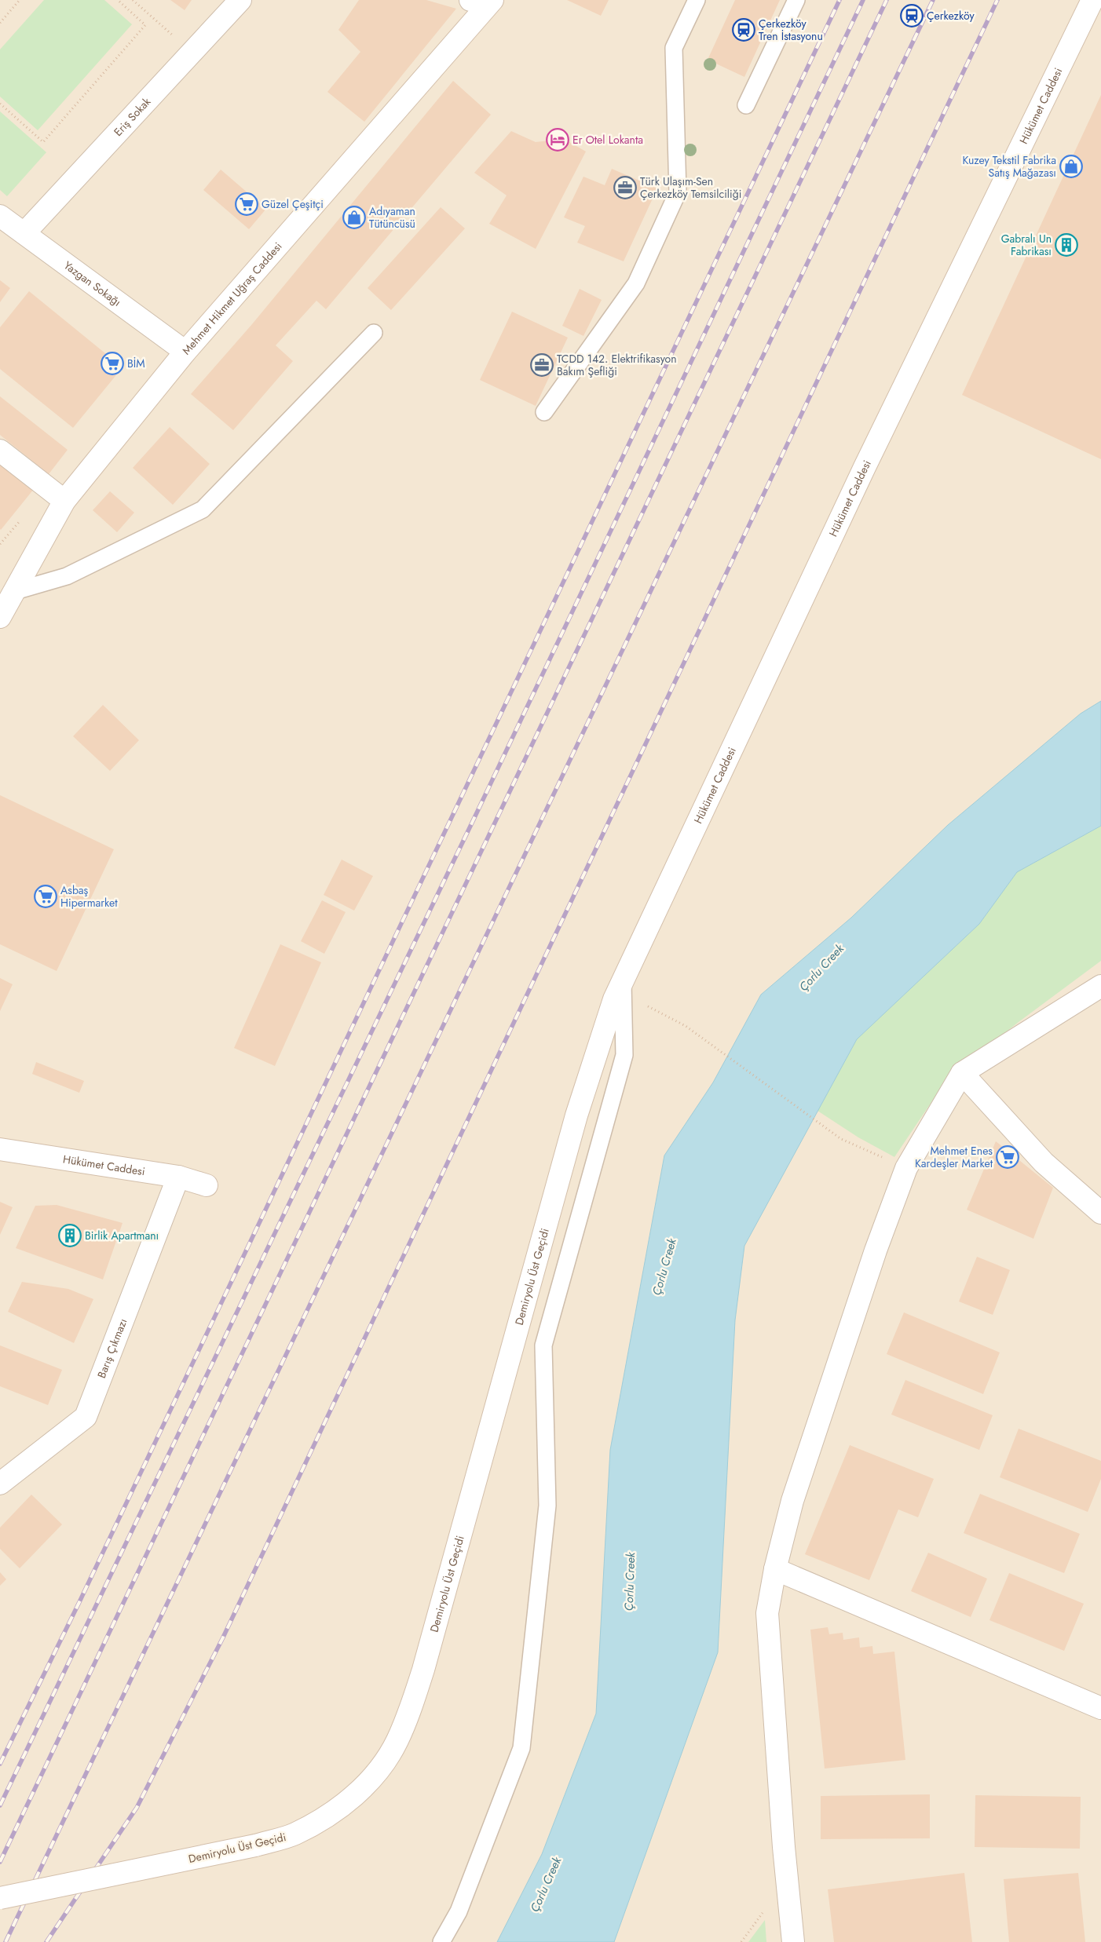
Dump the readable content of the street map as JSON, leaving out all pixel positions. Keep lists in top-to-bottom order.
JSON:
{
  "streets": {
    "street": [
      "Hükümet Caddesi",
      "Eriş Sokak",
      "Yazgan Sokağı",
      "Mehmet Hikmet Uğraş Caddesi",
      "Demiryolu Üst Geçidi",
      "Barış Çıkmazı"
    ]
  },
  "crossings": [
    ["Hükümet Caddesi", "Demiryolu Üst Geçidi"],
    ["Hükümet Caddesi", "Barış Çıkmazı"],
    ["Eriş Sokak", "Yazgan Sokağı"],
    ["Yazgan Sokağı", "Mehmet Hikmet Uğraş Caddesi"]
  ],
  "water": ["Çorlu Creek"],
  "places": {
    "station": ["Çerkezköy", "Çerkezköy Tren İstasyonu"],
    "hotel": ["Er Otel Lokanta"],
    "shop": ["Kuzey Tekstil Fabrika Satış Mağazası", "Adıyaman Tütüncüsü"],
    "office": ["Türk Ulaşım-Sen Çerkezköy Temsilciliği", "TCDD 142. Elektrifikasyon Bakım Şefliği"],
    "supermarket": [
      "Güzel Çeşitçi",
      "BİM",
      "Asbaş Hipermarket",
      "Mehmet Enes Kardeşler Market"
    ],
    "building": ["Gabralı Un Fabrikası", "Birlik Apartmanı"]
  }
}
